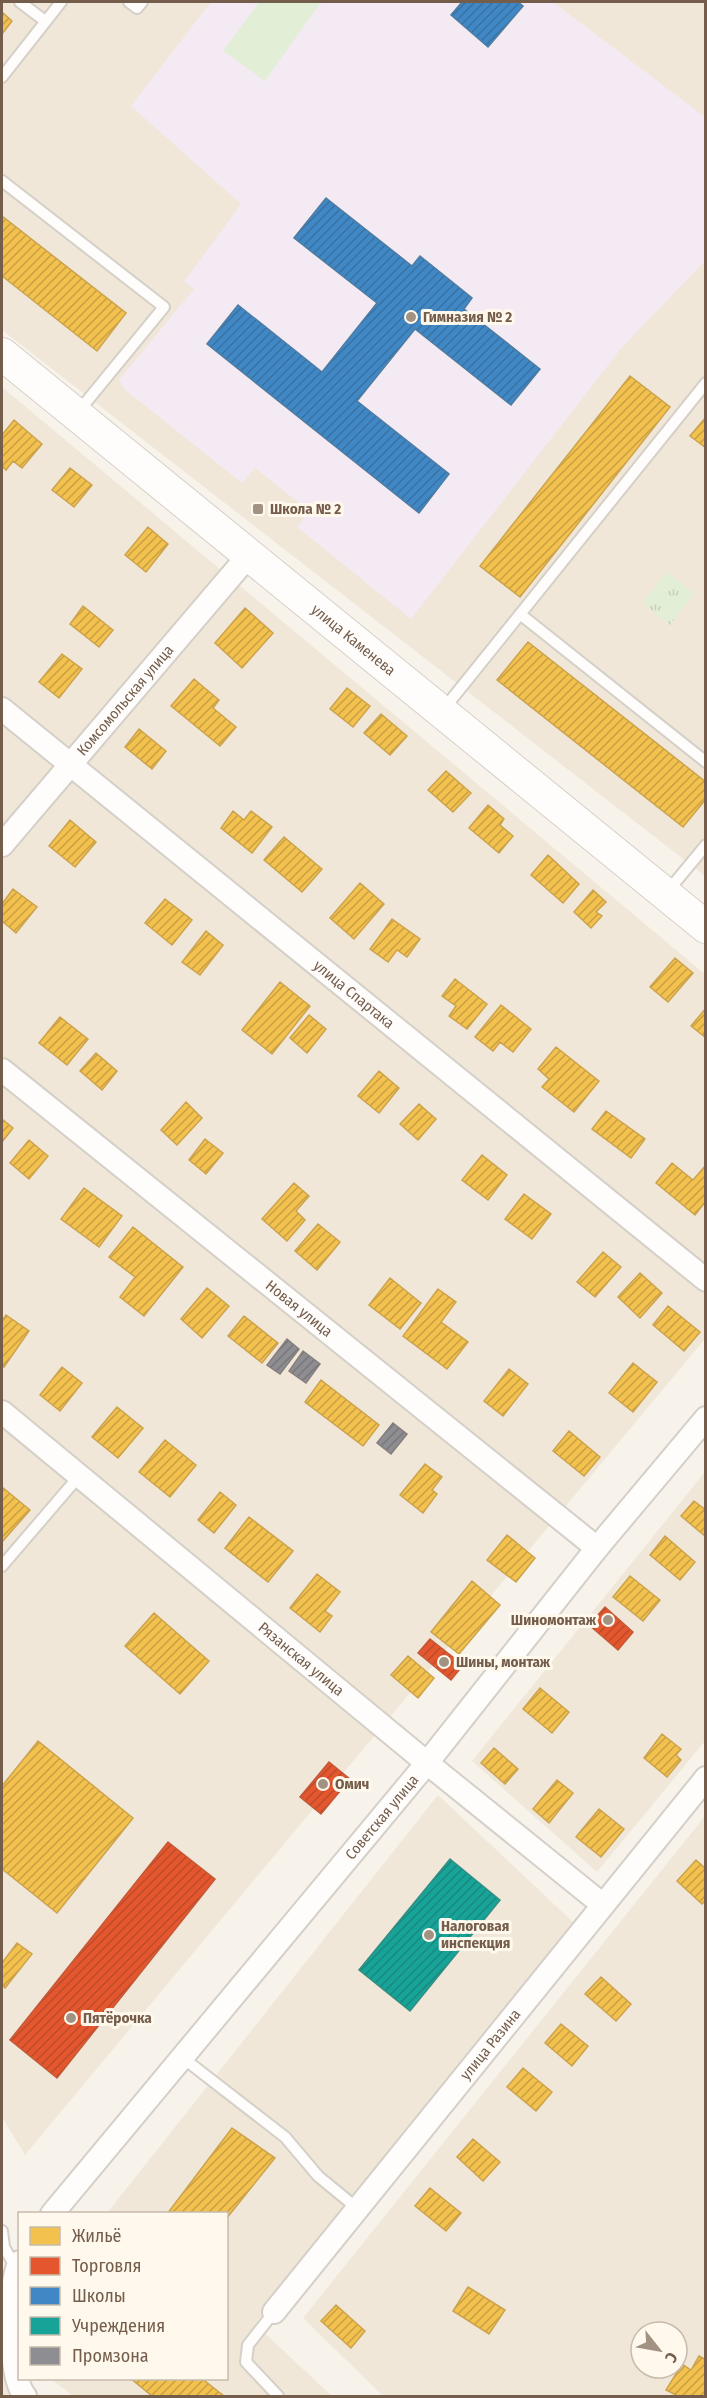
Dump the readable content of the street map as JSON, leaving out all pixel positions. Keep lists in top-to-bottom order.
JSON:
{
  "streets": {
    "main road": ["улица Каменева"],
    "street": [
      "Комсомольская улица",
      "улица Спартака",
      "Новая улица",
      "Рязанская улица",
      "Советская улица",
      "улица Разина"
    ]
  },
  "crossings": [
    ["улица Каменева", "Комсомольская улица"],
    ["Комсомольская улица", "улица Спартака"],
    ["Новая улица", "Советская улица"],
    ["Рязанская улица", "Советская улица"],
    ["Рязанская улица", "улица Разина"]
  ],
  "places": {
    "other": [
      "Гимназия № 2",
      "Шиномонтаж",
      "Шины, монтаж",
      "Омич",
      "Налоговая инспекция",
      "Пятёрочка"
    ],
    "transit": ["Школа № 2"]
  },
  "legend": [
    "Жильё",
    "Торговля",
    "Школы",
    "Учреждения",
    "Промзона"
  ],
  "north": "bottom right"
}
